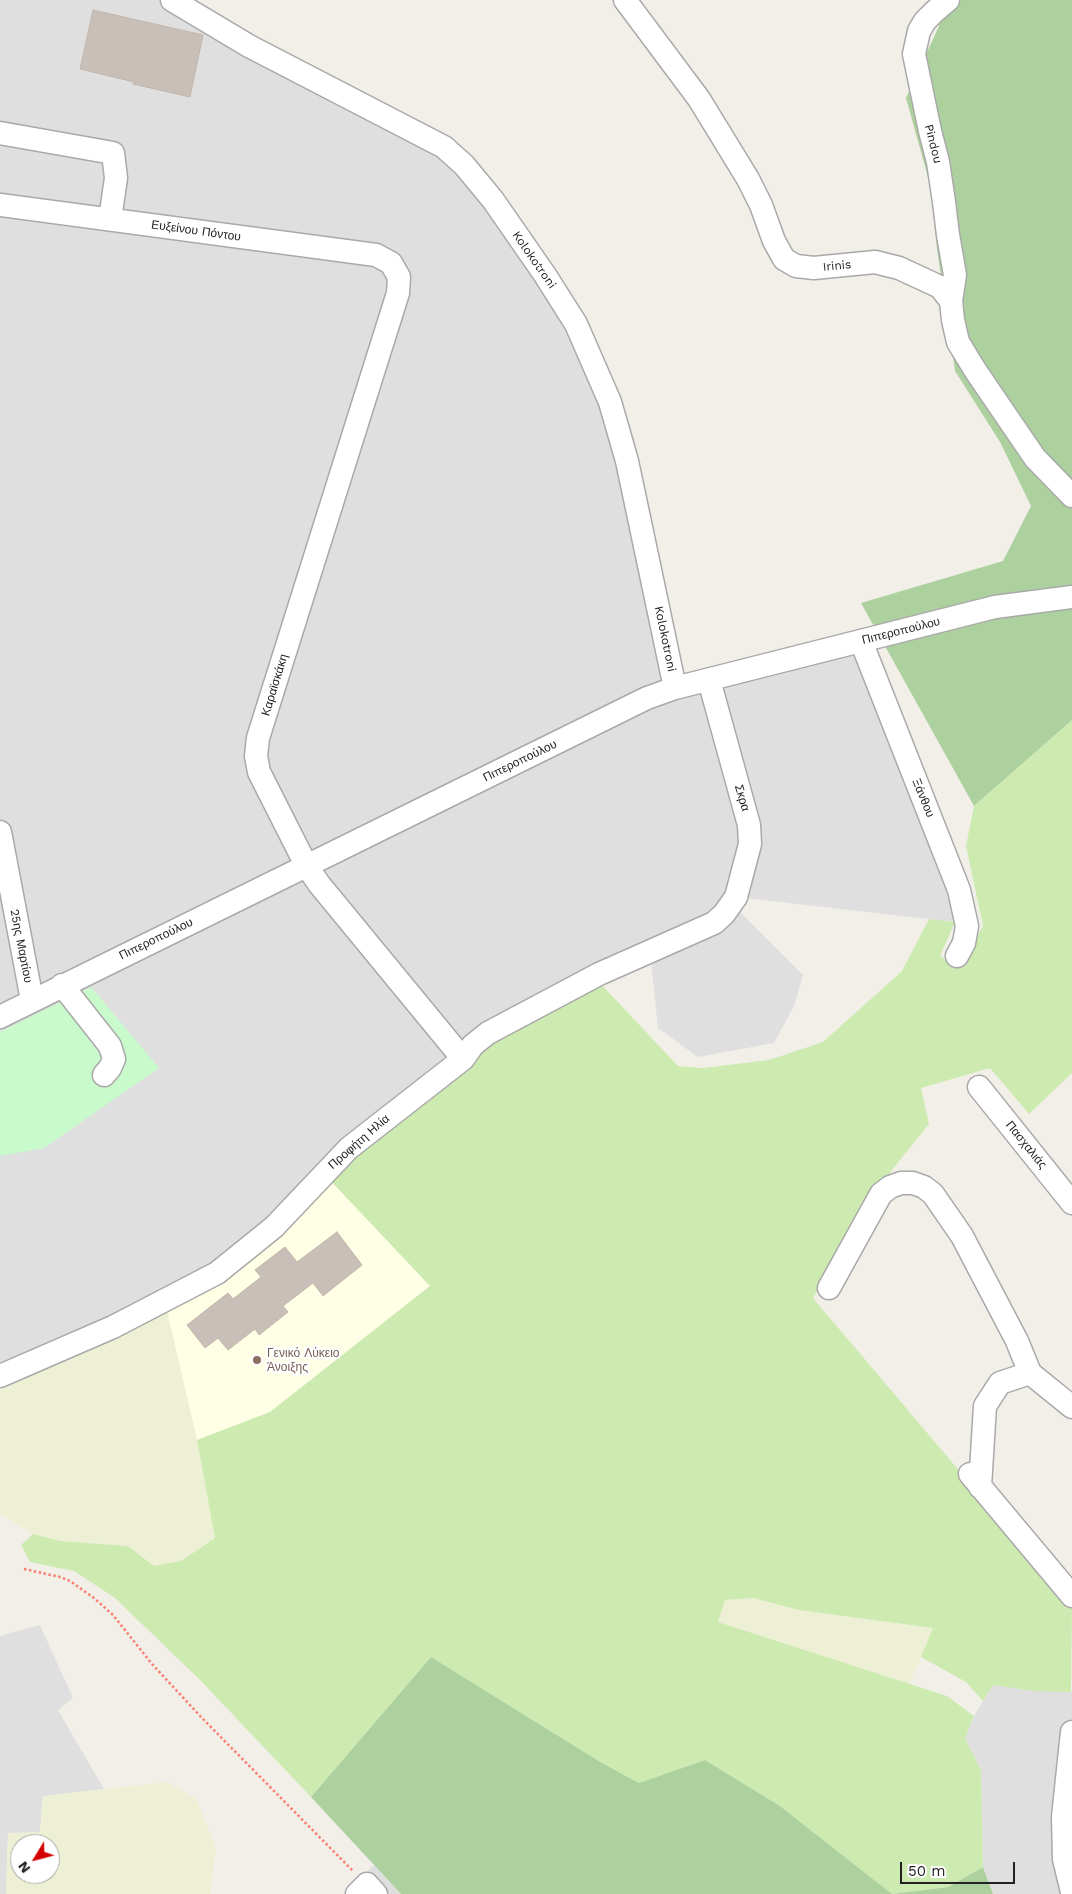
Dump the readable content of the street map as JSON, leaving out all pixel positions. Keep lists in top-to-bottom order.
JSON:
{
  "streets": {
    "street": [
      "Pindou",
      "Ευξείνου Πόντου",
      "Kolokotroni",
      "Irinis",
      "Πιπεροπούλου",
      "Καραϊσκάκη",
      "Σκρα",
      "Ξάνθου",
      "25ης Μαρτίου",
      "Προφήτη Ηλία",
      "Πασχαλιάς"
    ]
  },
  "crossings": [
    ["Pindou", "Irinis"],
    ["Ευξείνου Πόντου", "Καραϊσκάκη"],
    ["Kolokotroni", "Πιπεροπούλου"],
    ["Πιπεροπούλου", "Καραϊσκάκη"],
    ["Πιπεροπούλου", "Σκρα"],
    ["Πιπεροπούλου", "Ξάνθου"],
    ["Πιπεροπούλου", "25ης Μαρτίου"],
    ["Καραϊσκάκη", "Προφήτη Ηλία"],
    ["Σκρα", "Προφήτη Ηλία"]
  ],
  "places": ["Γενικό Λύκειο Άνοιξης"],
  "scale_bar": "50 m",
  "north": "bottom left"
}
